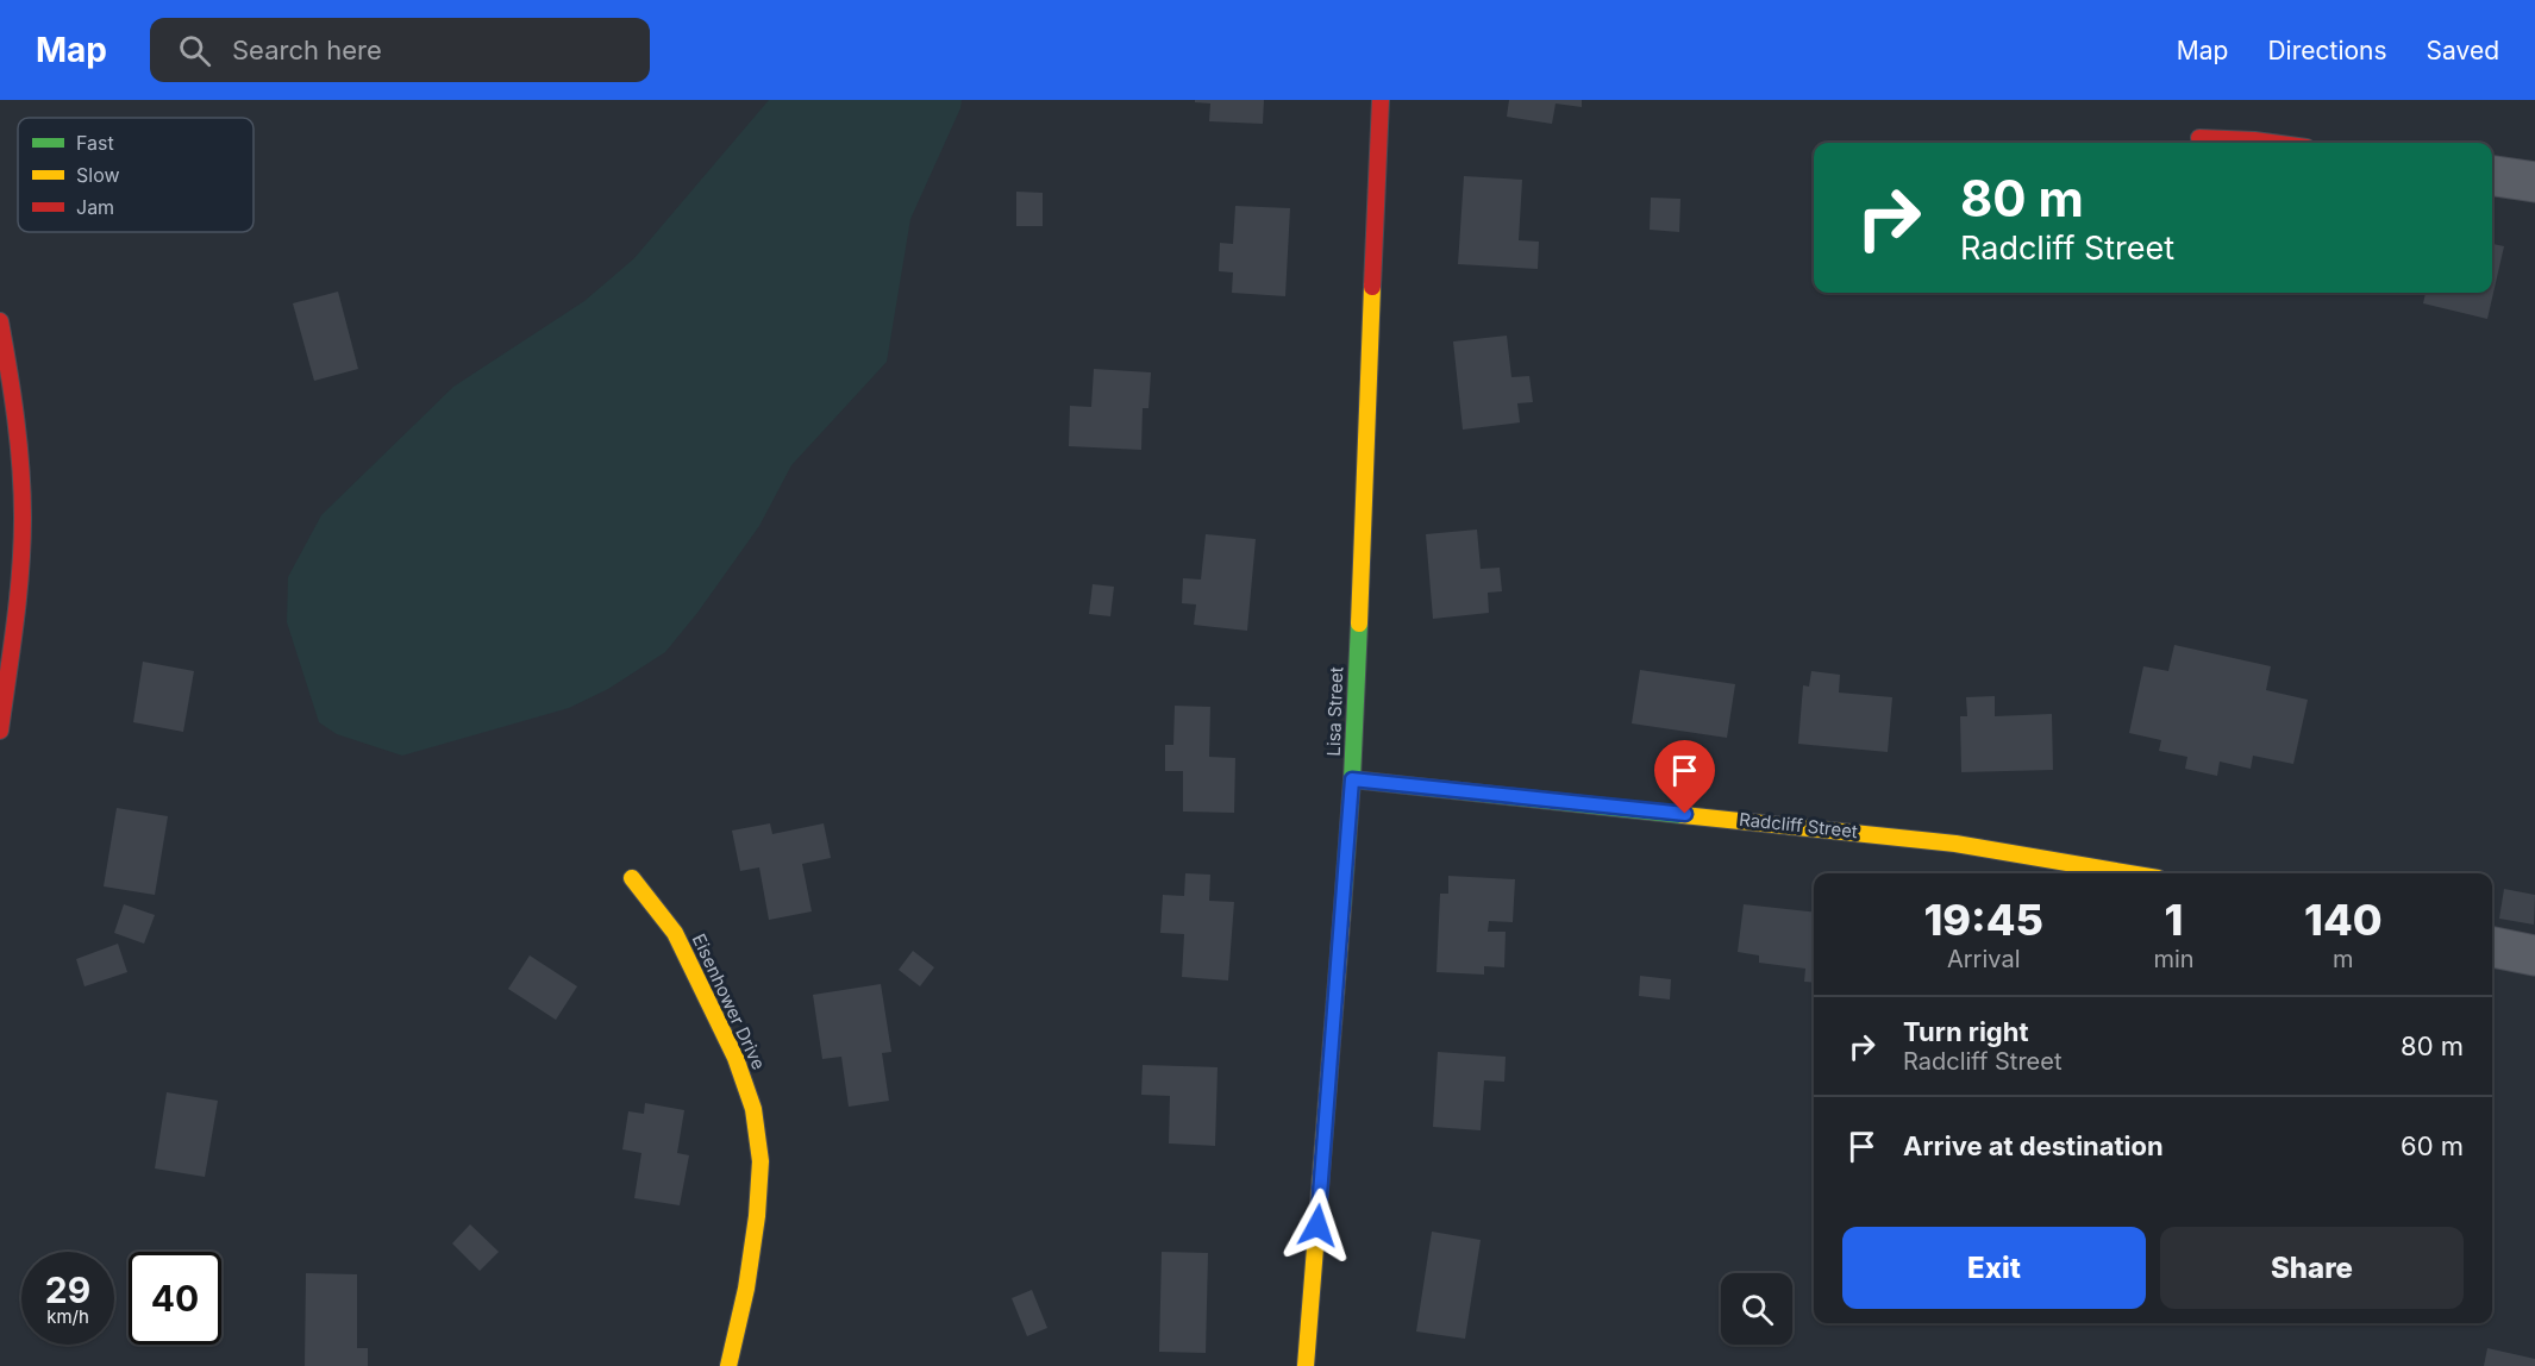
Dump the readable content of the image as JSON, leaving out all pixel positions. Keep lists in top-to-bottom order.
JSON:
{
  "streets": {
    "street": ["Lisa Street", "Radcliff Street", "Eisenhower Drive"]
  },
  "crossings": [
    ["Lisa Street", "Radcliff Street"]
  ],
  "legend": ["Fast", "Slow", "Jam"],
  "page": {
    "header": "Map",
    "search": "Search here",
    "nav": ["Map", "Directions", "Saved"],
    "turn": ["80 m", "Radcliff Street"],
    "eta": [
      "19:45",
      "Arrival",
      "1",
      "min",
      "140",
      "m"
    ],
    "list": [
      {
        "name": "Turn right",
        "note": "Radcliff Street",
        "value": "80 m"
      },
      {
        "name": "Arrive at destination",
        "value": "60 m"
      }
    ],
    "buttons": ["Exit", "Share"],
    "speed": "29 km/h",
    "limit": "40"
  }
}
